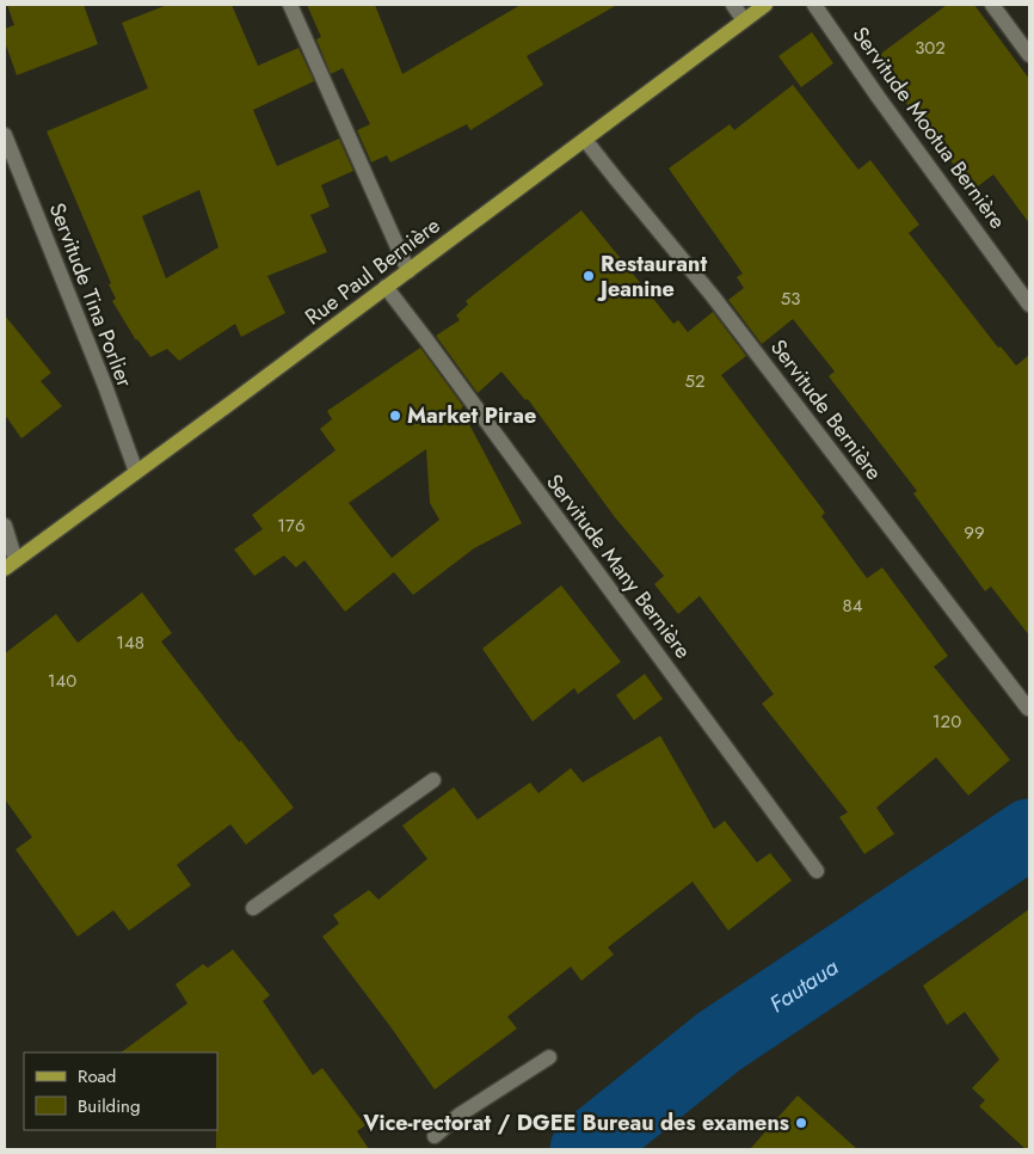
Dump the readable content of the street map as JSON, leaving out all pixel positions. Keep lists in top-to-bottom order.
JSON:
{
  "streets": {
    "main road": ["Rue Paul Bernière"],
    "street": [
      "Servitude Mootua Bernière",
      "Servitude Tina Porlier",
      "Servitude Bernière",
      "Servitude Many Bernière"
    ]
  },
  "crossings": [
    ["Rue Paul Bernière", "Servitude Tina Porlier"],
    ["Rue Paul Bernière", "Servitude Bernière"],
    ["Rue Paul Bernière", "Servitude Many Bernière"]
  ],
  "water": ["Fautaua"],
  "places": ["Restaurant Jeanine", "Market Pirae", "Vice-rectorat / DGEE Bureau des examens"],
  "house_numbers": [
    "302",
    "53",
    "52",
    "176",
    "99",
    "84",
    "148",
    "140",
    "120"
  ],
  "legend": ["Road", "Building"]
}
